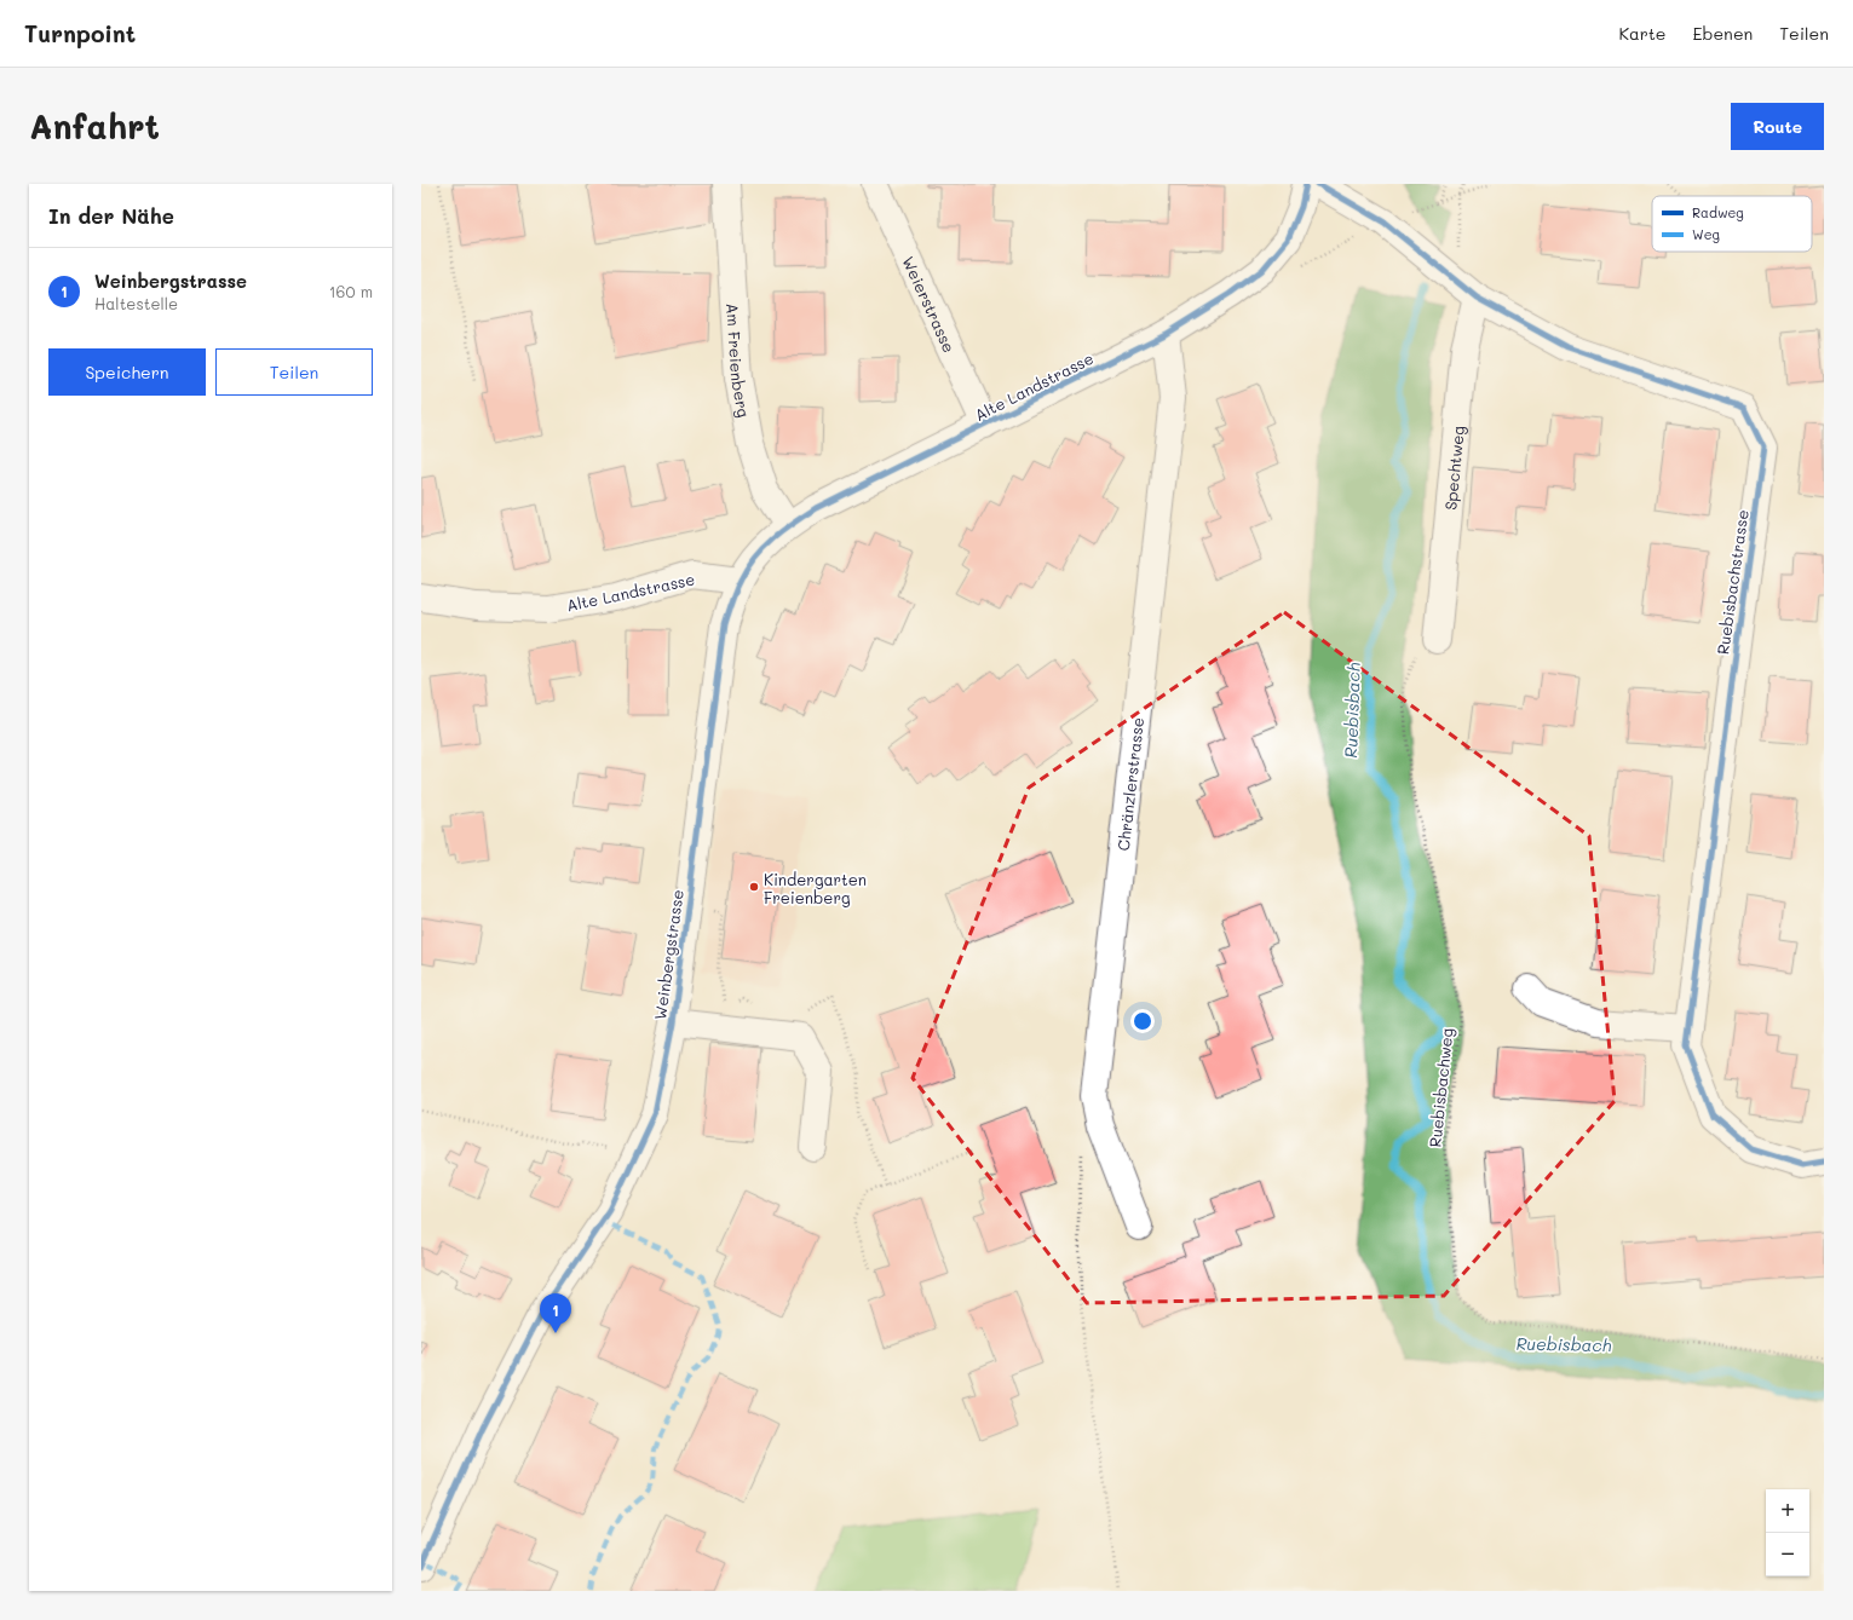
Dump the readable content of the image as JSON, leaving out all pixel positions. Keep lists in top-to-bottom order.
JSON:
{
  "streets": {
    "street": [
      "Weierstrasse",
      "Am Freienberg",
      "Alte Landstrasse",
      "Spechtweg",
      "Ruebisbachstrasse",
      "Chränzlerstrasse",
      "Weinbergstrasse"
    ],
    "path": ["Ruebisbachweg"]
  },
  "crossings": [
    ["Weierstrasse", "Alte Landstrasse"],
    ["Am Freienberg", "Alte Landstrasse"],
    ["Alte Landstrasse", "Chränzlerstrasse"],
    ["Alte Landstrasse", "Weinbergstrasse"],
    ["Spechtweg", "Ruebisbachstrasse"],
    ["Spechtweg", "Ruebisbachweg"]
  ],
  "water": ["Ruebisbach"],
  "places": ["Kindergarten Freienberg"],
  "legend": ["Radweg", "Weg"],
  "page": {
    "header": "Turnpoint",
    "nav": ["Karte", "Ebenen", "Teilen"],
    "buttons": [
      "Route",
      ["Speichern", "Teilen"]
    ],
    "title": "Anfahrt",
    "heading": "In der Nähe",
    "list": [
      {
        "mark": "1",
        "name": "Weinbergstrasse",
        "note": "Haltestelle",
        "value": "160 m"
      }
    ],
    "pins": "1",
    "map_buttons": ["+", "−"]
  }
}
